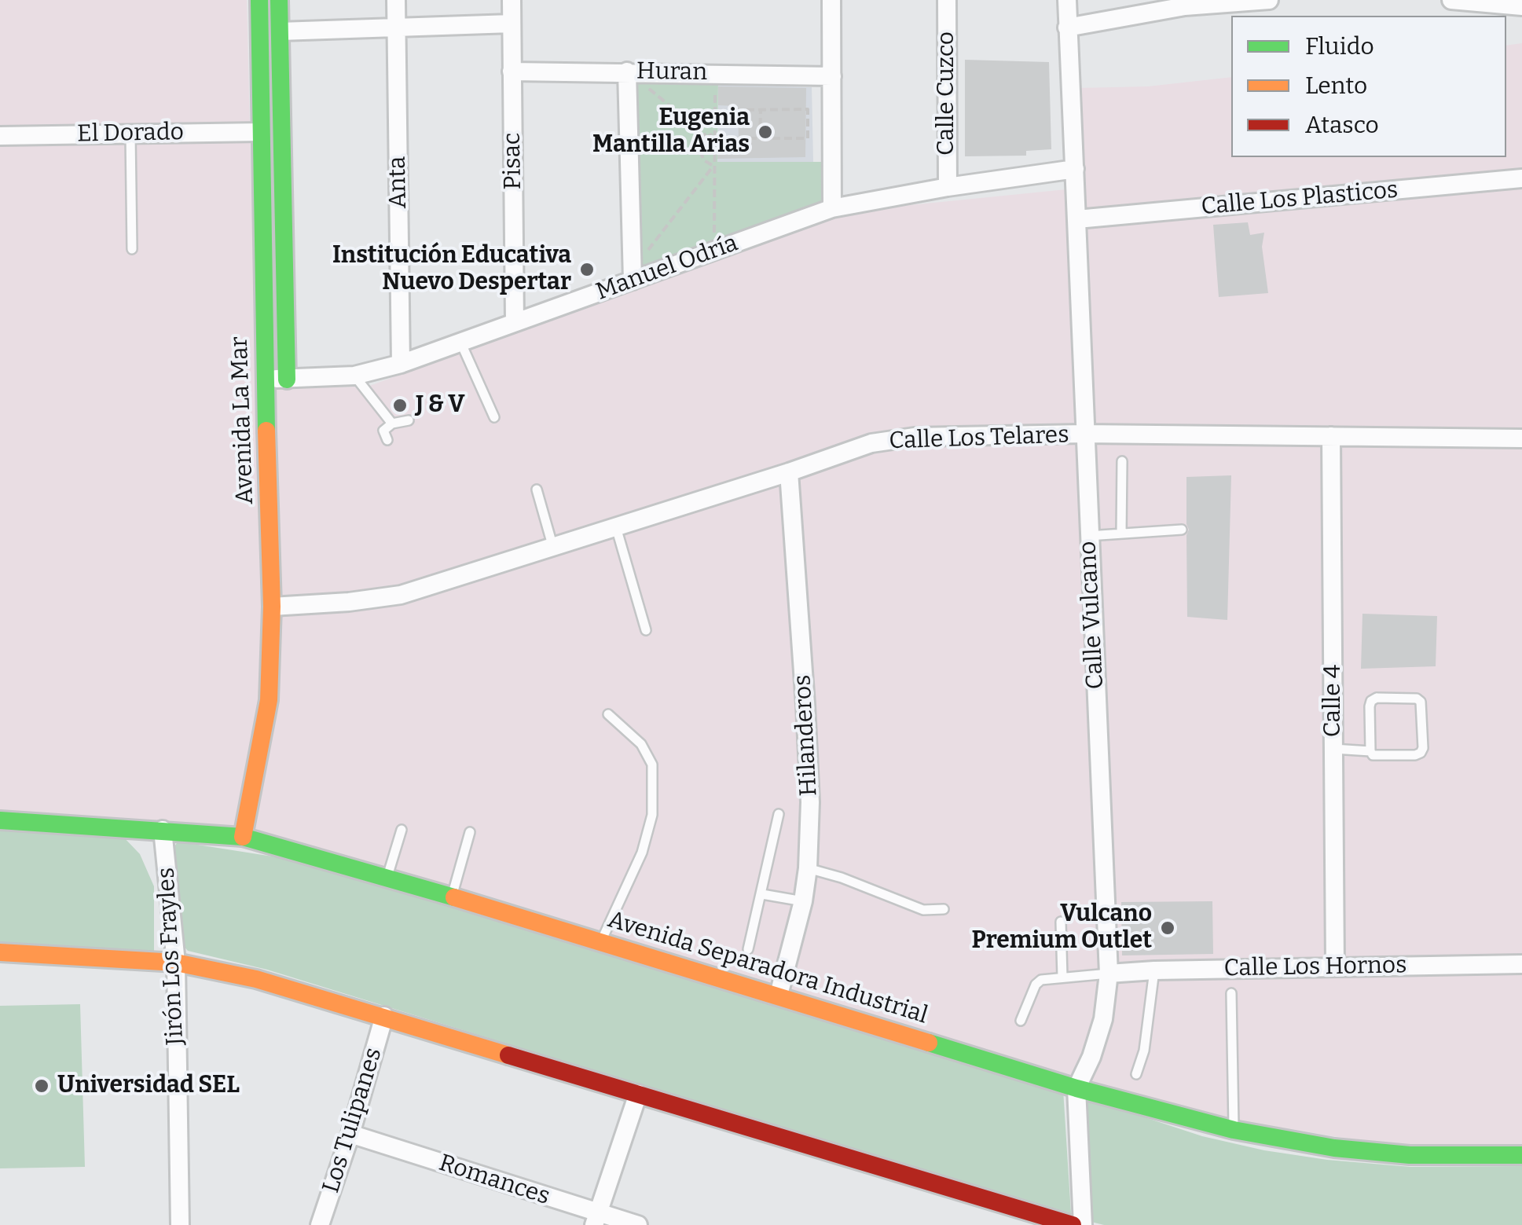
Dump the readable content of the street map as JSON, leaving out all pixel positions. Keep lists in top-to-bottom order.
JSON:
{
  "streets": {
    "main road": ["Avenida La Mar", "Avenida Separadora Industrial"],
    "street": [
      "Huran",
      "Calle Cuzco",
      "El Dorado",
      "Pisac",
      "Anta",
      "Calle Los Plasticos",
      "Manuel Odría",
      "Calle Los Telares",
      "Calle Vulcano",
      "Calle 4",
      "Hilanderos",
      "Jirón Los Frayles",
      "Calle Los Hornos",
      "Los Tulipanes",
      "Romances"
    ]
  },
  "crossings": [
    ["Huran", "Pisac"],
    ["Calle Cuzco", "Manuel Odría"],
    ["El Dorado", "Avenida La Mar"],
    ["Pisac", "Manuel Odría"],
    ["Anta", "Manuel Odría"],
    ["Calle Los Plasticos", "Calle Vulcano"],
    ["Manuel Odría", "Avenida La Mar"],
    ["Manuel Odría", "Calle Vulcano"],
    ["Avenida La Mar", "Calle Los Telares"],
    ["Avenida La Mar", "Avenida Separadora Industrial"],
    ["Calle Los Telares", "Calle Vulcano"],
    ["Calle Los Telares", "Calle 4"],
    ["Calle Los Telares", "Hilanderos"],
    ["Calle Vulcano", "Calle Los Hornos"],
    ["Calle Vulcano", "Avenida Separadora Industrial"],
    ["Calle 4", "Calle Los Hornos"],
    ["Hilanderos", "Avenida Separadora Industrial"],
    ["Jirón Los Frayles", "Avenida Separadora Industrial"],
    ["Los Tulipanes", "Romances"]
  ],
  "places": [
    "Eugenia Mantilla Arias",
    "Institución Educativa Nuevo Despertar",
    "J & V",
    "Vulcano Premium Outlet",
    "Universidad SEL"
  ],
  "legend": ["Fluido", "Lento", "Atasco"]
}
